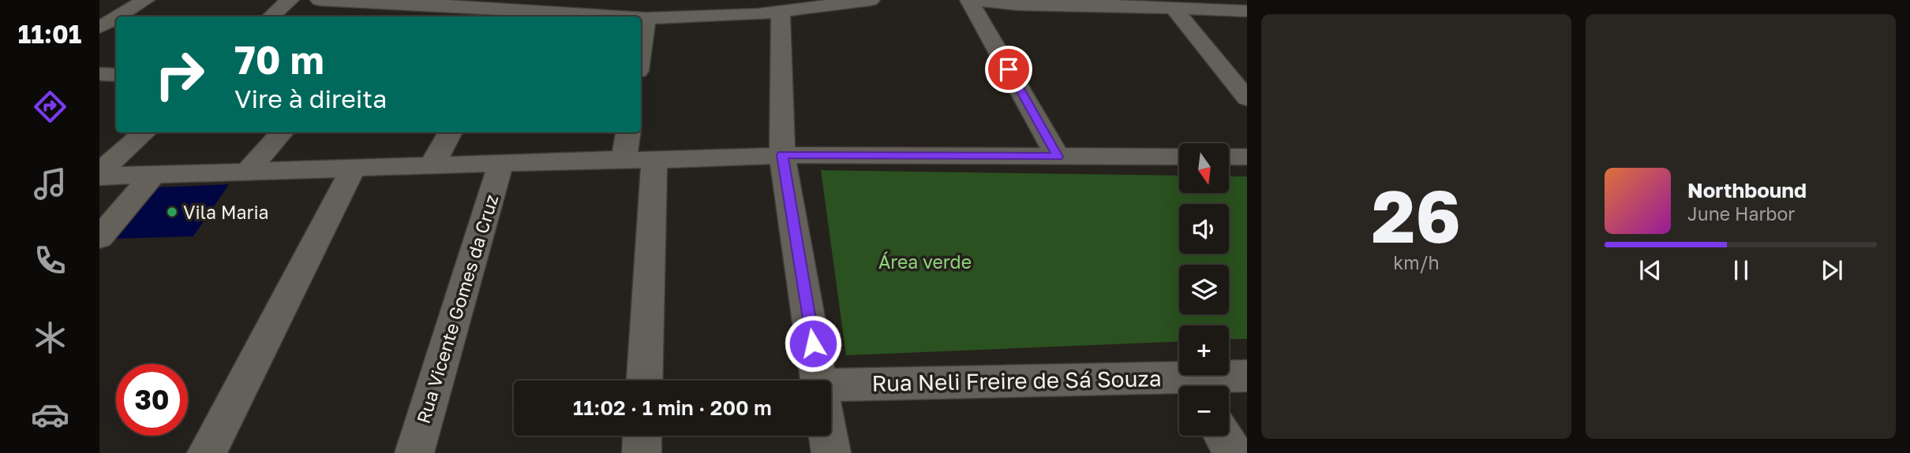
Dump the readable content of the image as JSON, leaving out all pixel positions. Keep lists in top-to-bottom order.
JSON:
{
  "streets": {
    "street": ["Rua Vicente Gomes da Cruz", "Rua Neli Freire de Sá Souza"]
  },
  "parks": ["Área verde"],
  "places": ["Vila Maria"],
  "north": "bottom",
  "page": {
    "tabs": "11:01",
    "tile": ["26", "km/h"],
    "turn": ["70 m", "Vire à direita"],
    "map_buttons": ["+", "−"],
    "song": ["Northbound", "June Harbor"],
    "limit": "30",
    "trip": "11:02 · 1 min · 200 m"
  }
}
